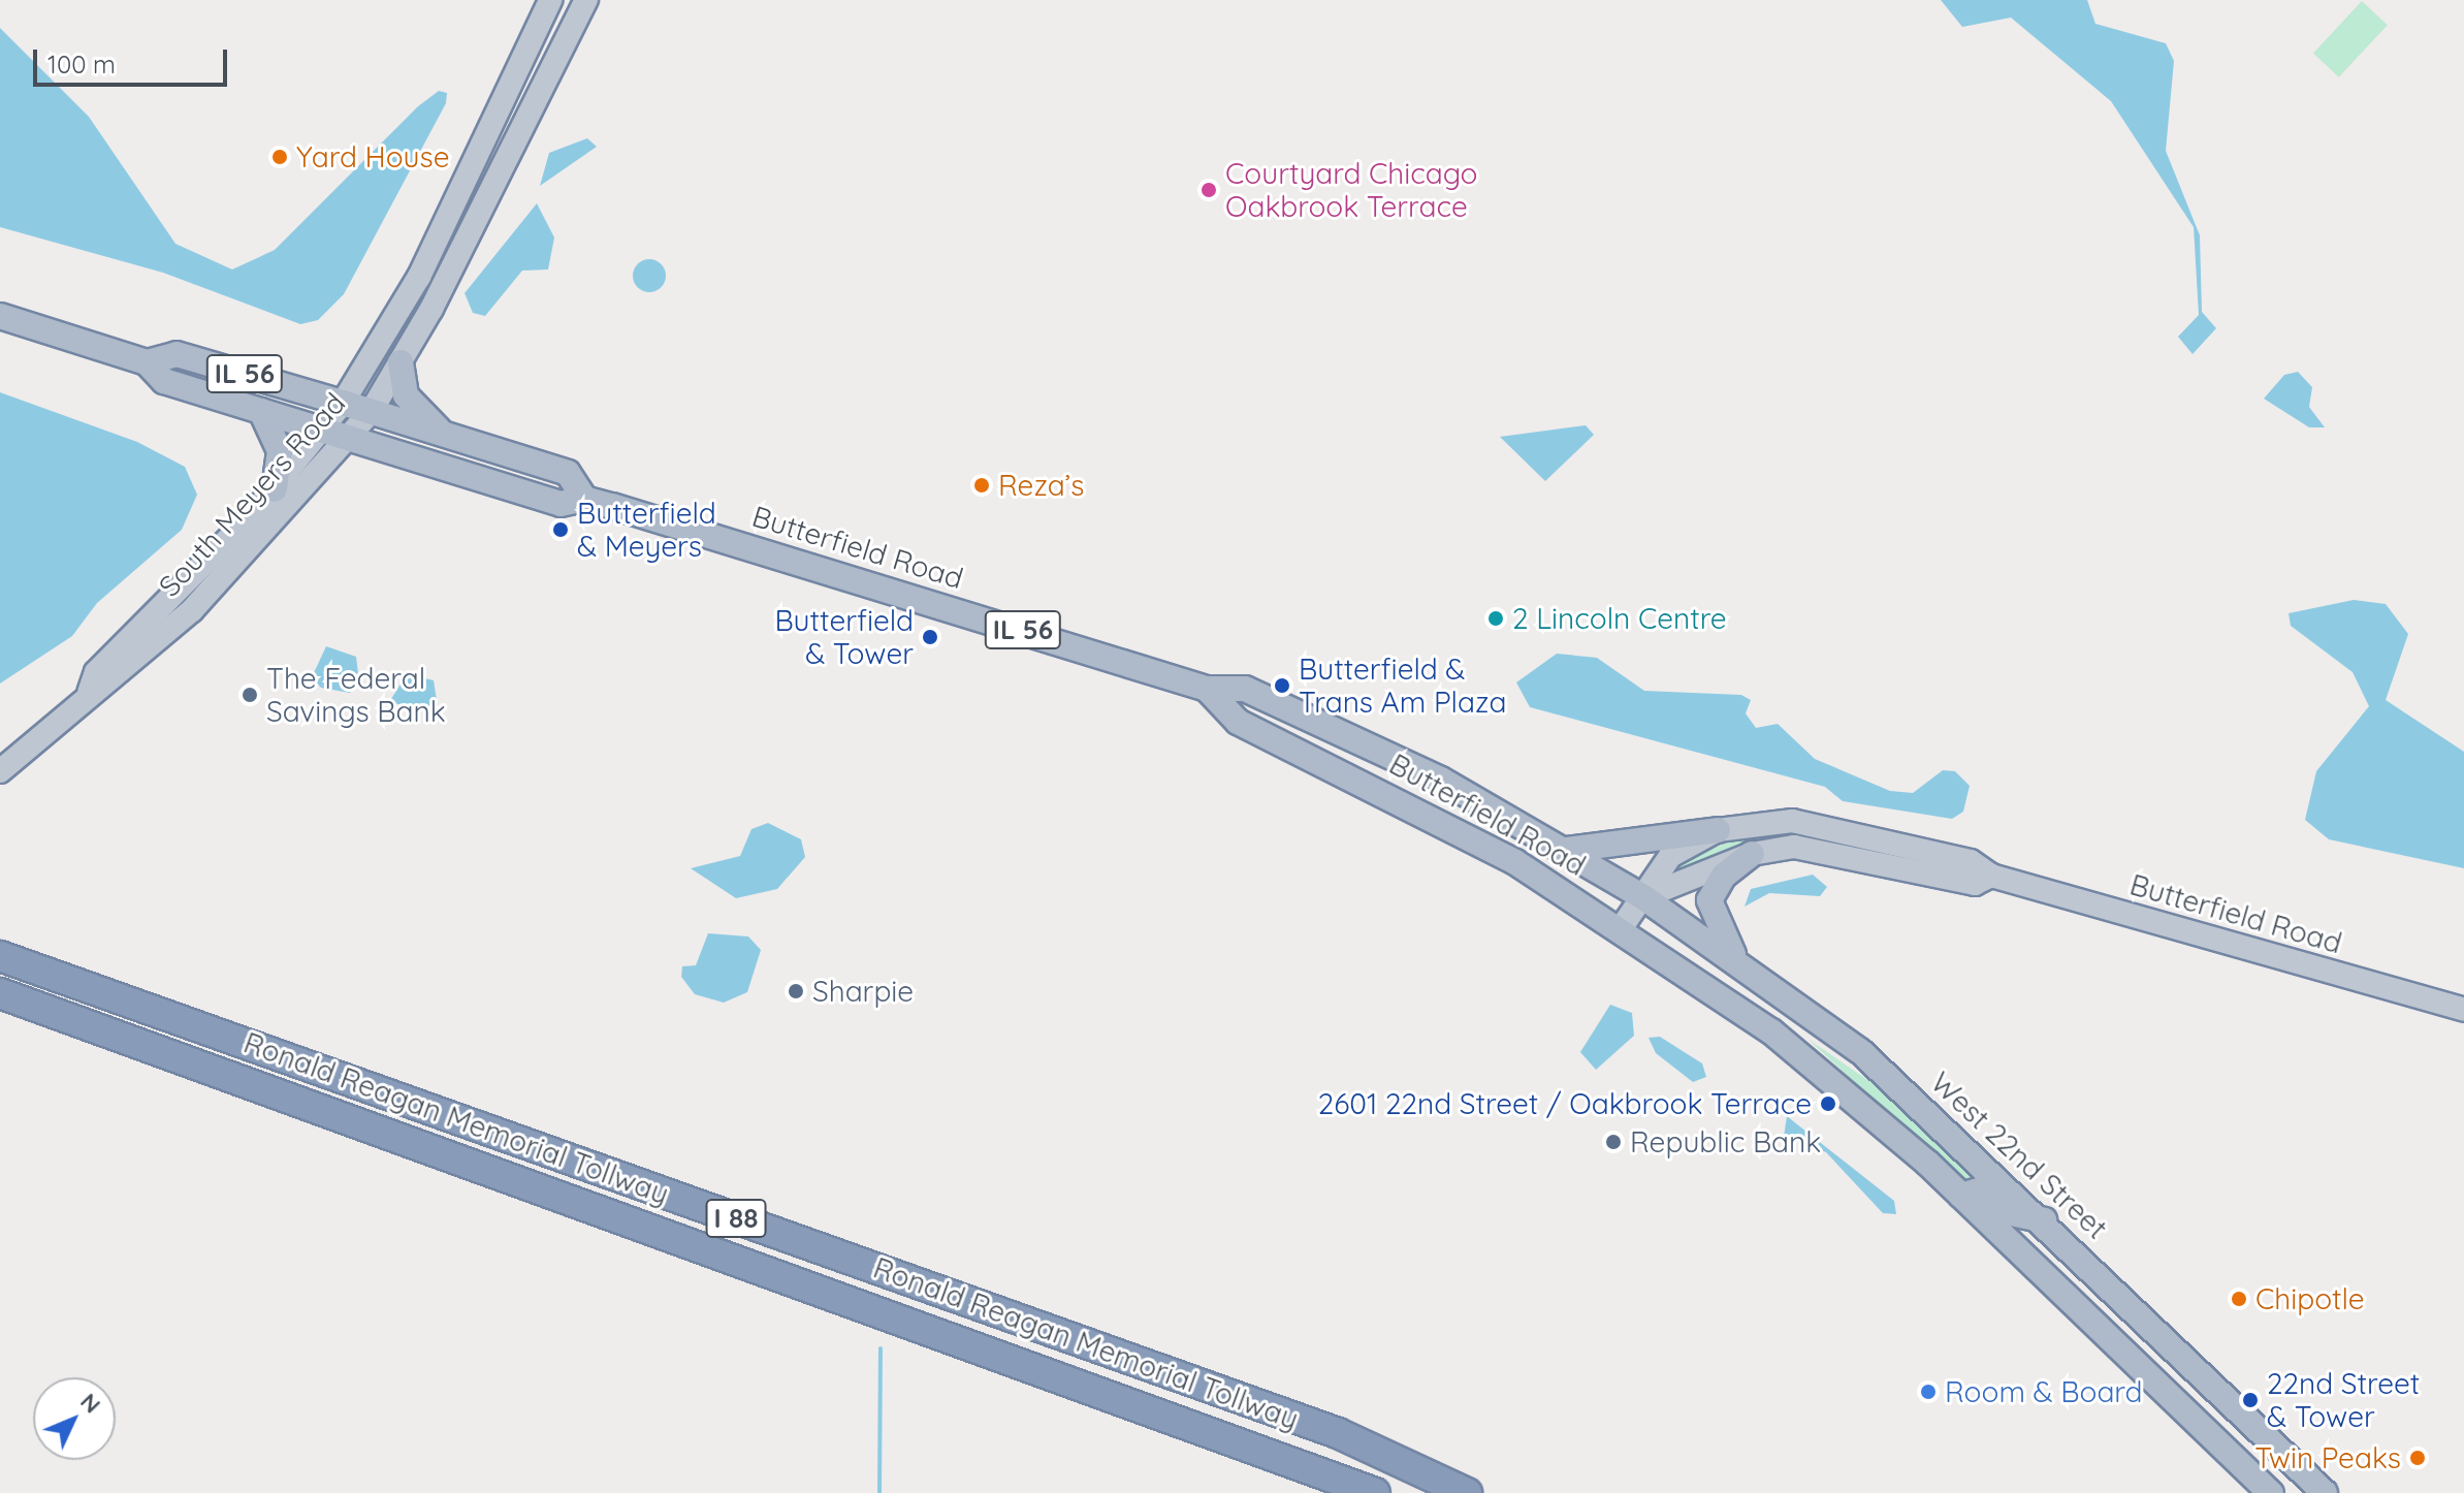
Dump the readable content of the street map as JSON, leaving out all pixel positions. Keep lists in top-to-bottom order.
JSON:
{
  "streets": {
    "highway": ["Ronald Reagan Memorial Tollway", "I 88"],
    "main road": ["IL 56", "Butterfield Road", "West 22nd Street"],
    "street": ["South Meyers Road"]
  },
  "crossings": [
    ["South Meyers Road", "Butterfield Road"],
    ["Butterfield Road", "West 22nd Street"]
  ],
  "places": [
    "Yard House",
    "Courtyard Chicago Oakbrook Terrace",
    "Reza’s",
    "Butterfield & Meyers",
    "2 Lincoln Centre",
    "Butterfield & Tower",
    "Butterfield & Trans Am Plaza",
    "The Federal Savings Bank",
    "Sharpie",
    "2601 22nd Street / Oakbrook Terrace",
    "Republic Bank",
    "Chipotle",
    "Room & Board",
    "22nd Street & Tower",
    "Twin Peaks"
  ],
  "scale_bar": "100 m",
  "north": "top right"
}
